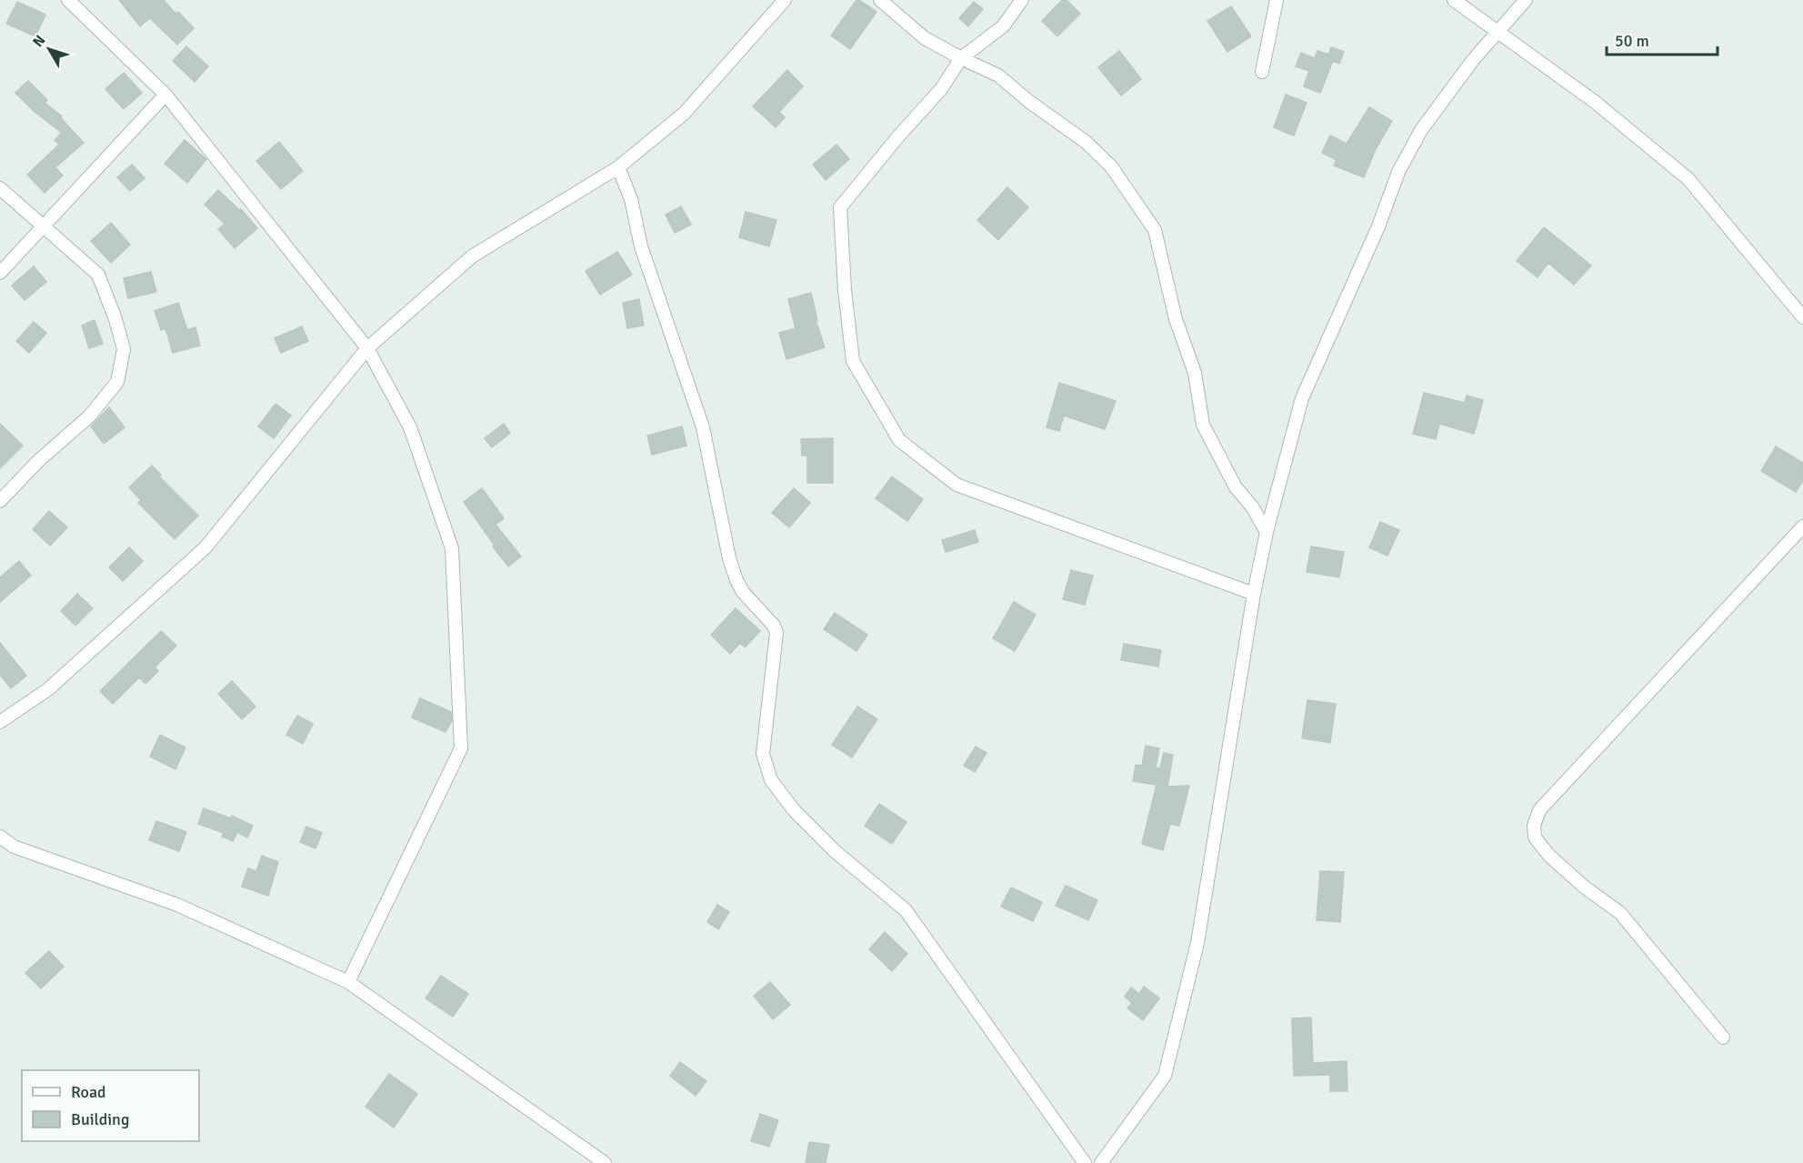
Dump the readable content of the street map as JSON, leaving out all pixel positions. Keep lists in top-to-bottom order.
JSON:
{
  "legend": ["Road", "Building"],
  "scale_bar": "50 m",
  "north": "top left"
}
